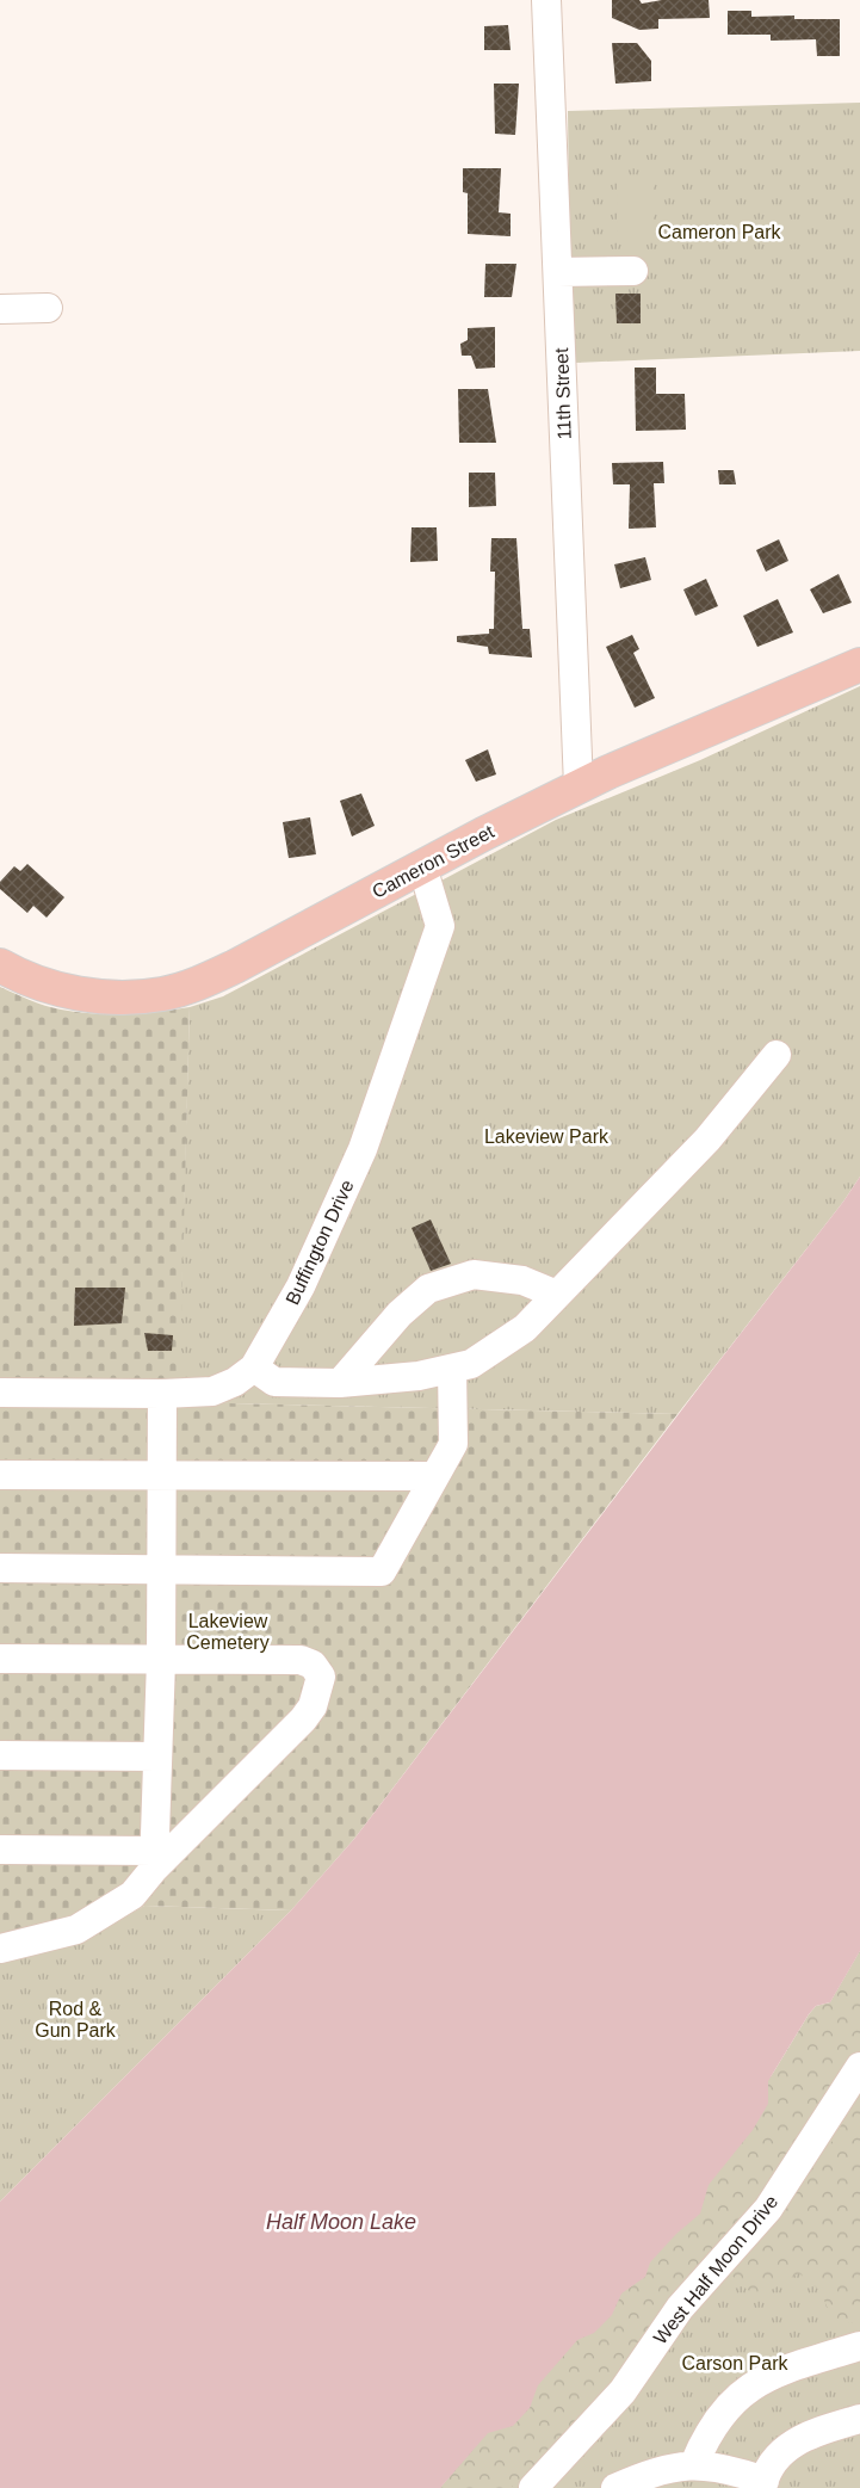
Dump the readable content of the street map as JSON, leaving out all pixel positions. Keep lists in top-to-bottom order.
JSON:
{
  "streets": {
    "main road": ["Cameron Street"],
    "street": ["11th Street", "Buffington Drive", "West Half Moon Drive"]
  },
  "crossings": [
    ["11th Street", "Cameron Street"],
    ["Cameron Street", "Buffington Drive"]
  ],
  "water": ["Half Moon Lake"],
  "parks": [
    "Cameron Park",
    "Lakeview Park",
    "Lakeview Cemetery",
    "Rod & Gun Park",
    "Carson Park"
  ]
}
